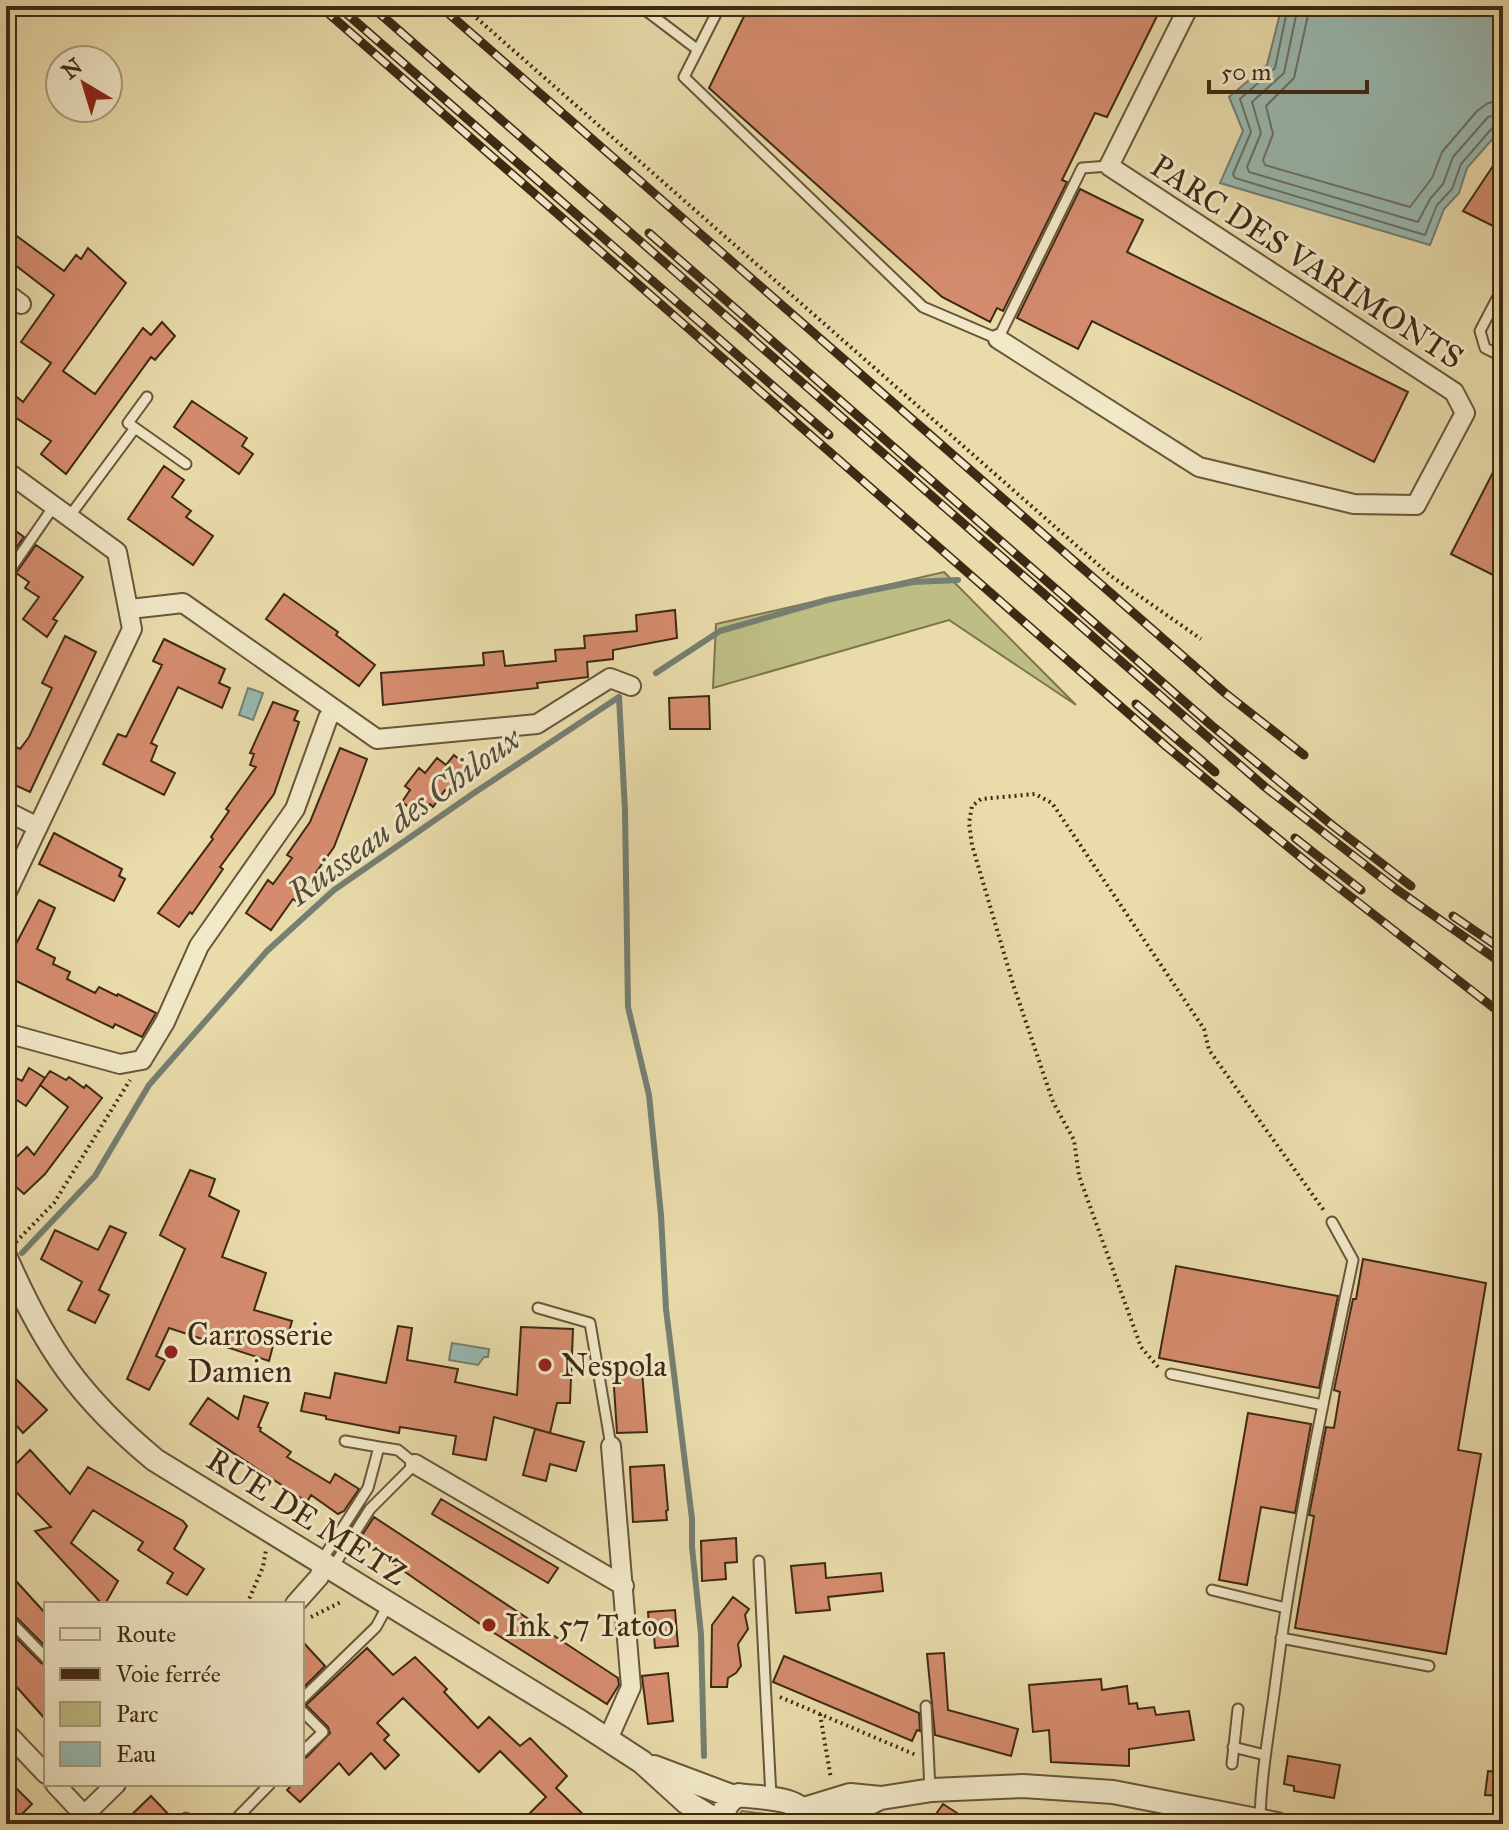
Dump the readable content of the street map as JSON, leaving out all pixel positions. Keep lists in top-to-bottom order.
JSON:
{
  "streets": {
    "street": ["PARC DES VARIMONTS", "RUE DE METZ"]
  },
  "water": ["Ruisseau des Chiloux"],
  "places": ["Carrosserie Damien", "Nespola", "Ink 57 Tatoo"],
  "legend": [
    "Route",
    "Voie ferrée",
    "Parc",
    "Eau"
  ],
  "scale_bar": "50 m",
  "north": "top left"
}
